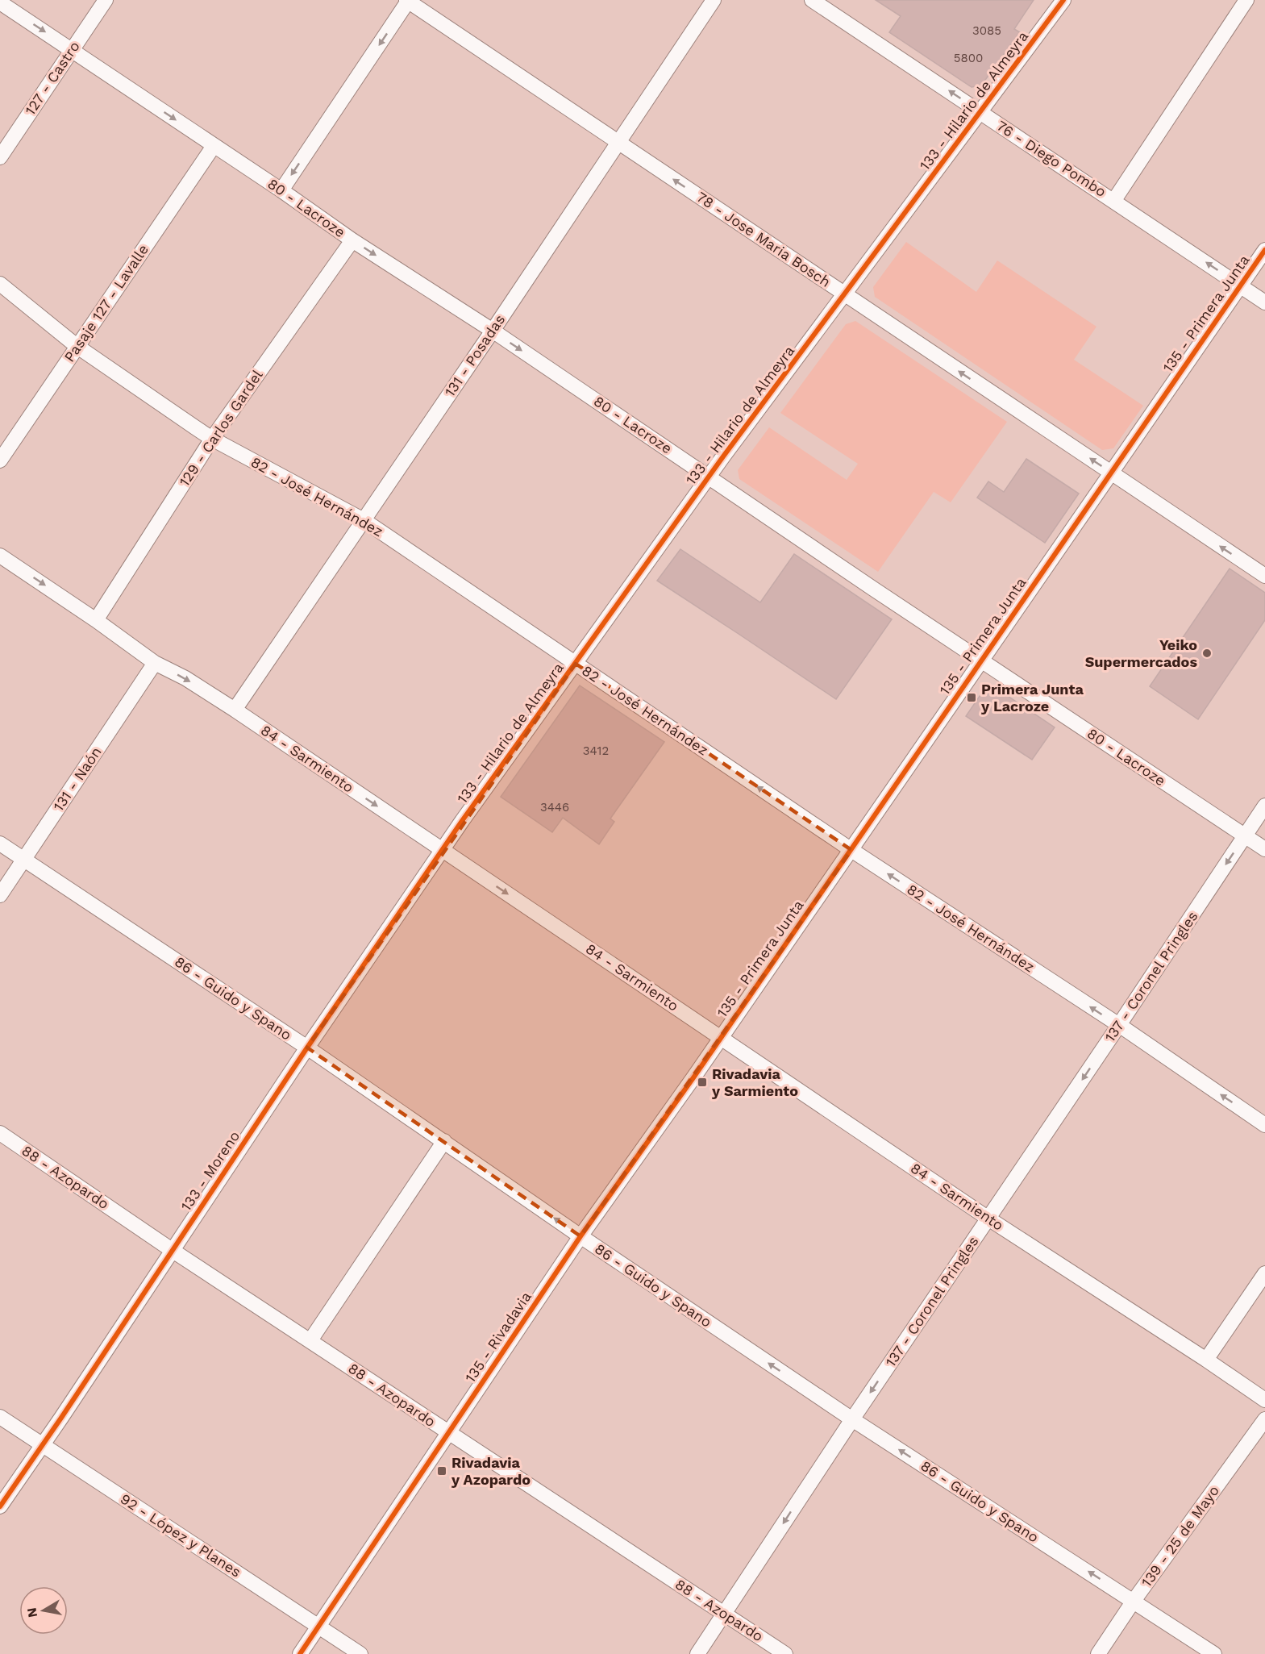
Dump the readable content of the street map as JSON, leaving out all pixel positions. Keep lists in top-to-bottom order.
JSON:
{
  "streets": {
    "street": [
      "127 - Castro",
      "133 - Hilario de Almeyra",
      "76 - Diego Pombo",
      "80 - Lacroze",
      "78 - Jose Maria Bosch",
      "Pasaje 127 - Lavalle",
      "135 - Primera Junta",
      "131 - Posadas",
      "129 - Carlos Gardel",
      "82 - José Hernández",
      "84 - Sarmiento",
      "131 - Naón",
      "137 - Coronel Pringles",
      "86 - Guido y Spano",
      "133 - Moreno",
      "88 - Azopardo",
      "135 - Rivadavia",
      "92 - López y Planes",
      "139 - 25 de Mayo"
    ]
  },
  "crossings": [
    ["127 - Castro", "80 - Lacroze"],
    ["133 - Hilario de Almeyra", "76 - Diego Pombo"],
    ["133 - Hilario de Almeyra", "80 - Lacroze"],
    ["133 - Hilario de Almeyra", "78 - Jose Maria Bosch"],
    ["133 - Hilario de Almeyra", "82 - José Hernández"],
    ["133 - Hilario de Almeyra", "84 - Sarmiento"],
    ["133 - Hilario de Almeyra", "133 - Moreno"],
    ["76 - Diego Pombo", "135 - Primera Junta"],
    ["80 - Lacroze", "Pasaje 127 - Lavalle"],
    ["80 - Lacroze", "135 - Primera Junta"],
    ["80 - Lacroze", "131 - Posadas"],
    ["80 - Lacroze", "129 - Carlos Gardel"],
    ["80 - Lacroze", "137 - Coronel Pringles"],
    ["78 - Jose Maria Bosch", "135 - Primera Junta"],
    ["78 - Jose Maria Bosch", "131 - Posadas"],
    ["Pasaje 127 - Lavalle", "82 - José Hernández"],
    ["135 - Primera Junta", "82 - José Hernández"],
    ["135 - Primera Junta", "84 - Sarmiento"],
    ["135 - Primera Junta", "135 - Rivadavia"],
    ["131 - Posadas", "82 - José Hernández"],
    ["131 - Posadas", "84 - Sarmiento"],
    ["129 - Carlos Gardel", "82 - José Hernández"],
    ["129 - Carlos Gardel", "84 - Sarmiento"],
    ["82 - José Hernández", "137 - Coronel Pringles"],
    ["84 - Sarmiento", "131 - Naón"],
    ["84 - Sarmiento", "137 - Coronel Pringles"],
    ["84 - Sarmiento", "133 - Moreno"],
    ["84 - Sarmiento", "135 - Rivadavia"],
    ["131 - Naón", "86 - Guido y Spano"],
    ["137 - Coronel Pringles", "86 - Guido y Spano"],
    ["137 - Coronel Pringles", "88 - Azopardo"],
    ["86 - Guido y Spano", "133 - Moreno"],
    ["86 - Guido y Spano", "135 - Rivadavia"],
    ["86 - Guido y Spano", "139 - 25 de Mayo"],
    ["133 - Moreno", "88 - Azopardo"],
    ["133 - Moreno", "92 - López y Planes"],
    ["88 - Azopardo", "135 - Rivadavia"],
    ["135 - Rivadavia", "92 - López y Planes"]
  ],
  "one_way": [
    "76 - Diego Pombo",
    "80 - Lacroze",
    "78 - Jose Maria Bosch",
    "82 - José Hernández",
    "84 - Sarmiento",
    "137 - Coronel Pringles",
    "86 - Guido y Spano"
  ],
  "places": {
    "other": ["Yeiko Supermercados"],
    "transit": ["Primera Junta y Lacroze", "Rivadavia y Sarmiento", "Rivadavia y Azopardo"]
  },
  "house_numbers": [
    "3085",
    "5800",
    "3412",
    "3446"
  ],
  "north": "left"
}
